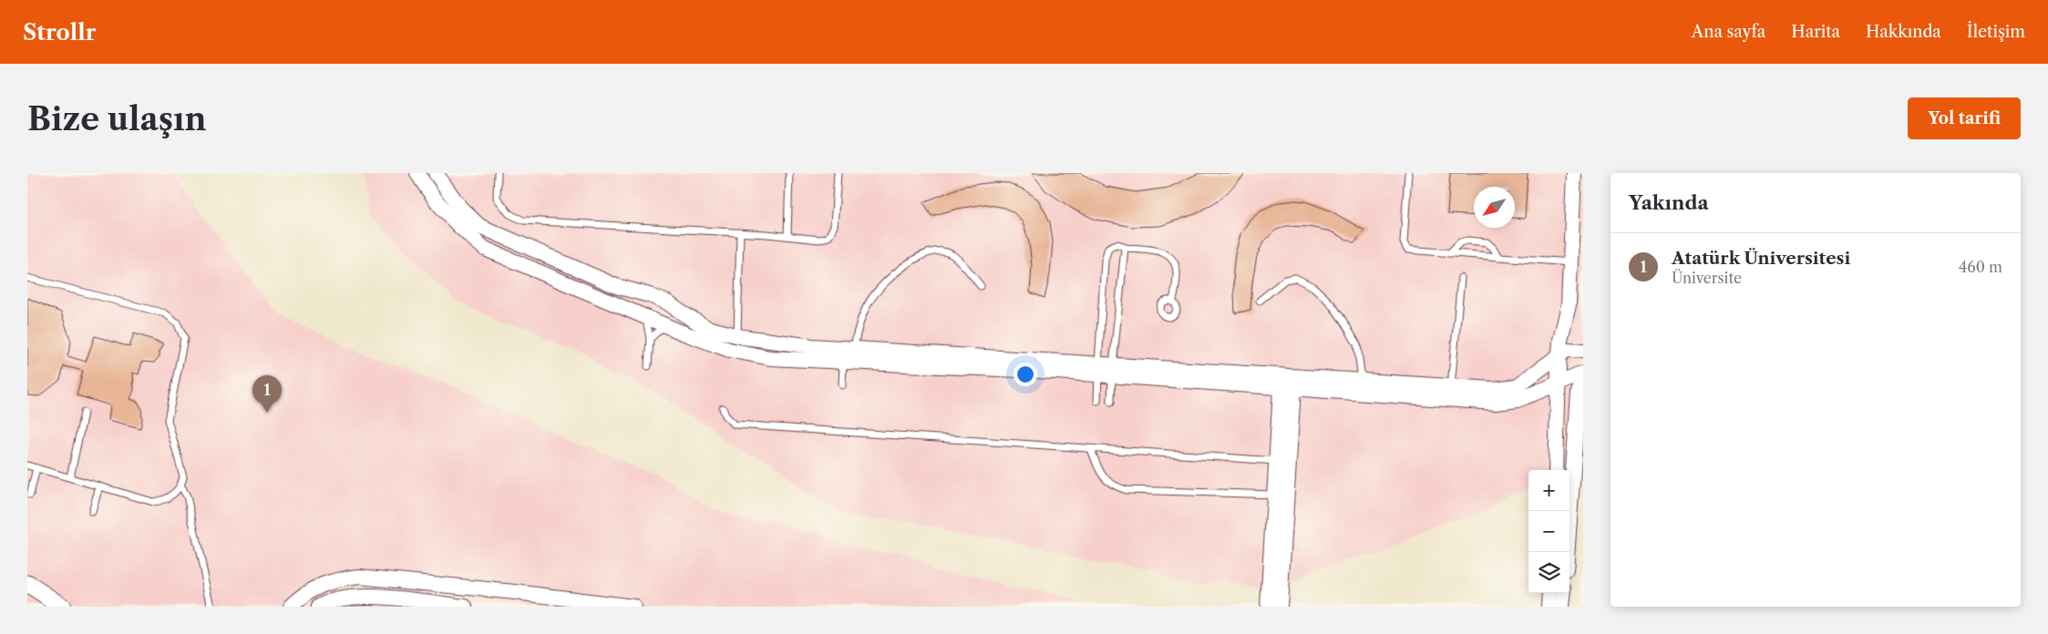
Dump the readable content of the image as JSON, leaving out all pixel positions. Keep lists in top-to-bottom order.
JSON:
{
  "north": "bottom left",
  "page": {
    "header": "Strollr",
    "nav": [
      "Ana sayfa",
      "Harita",
      "Hakkında",
      "İletişim"
    ],
    "buttons": "Yol tarifi",
    "title": "Bize ulaşın",
    "heading": "Yakında",
    "list": [
      {
        "mark": "1",
        "name": "Atatürk Üniversitesi",
        "note": "Üniversite",
        "value": "460 m"
      }
    ],
    "pins": "1",
    "map_buttons": ["+", "−"]
  }
}
